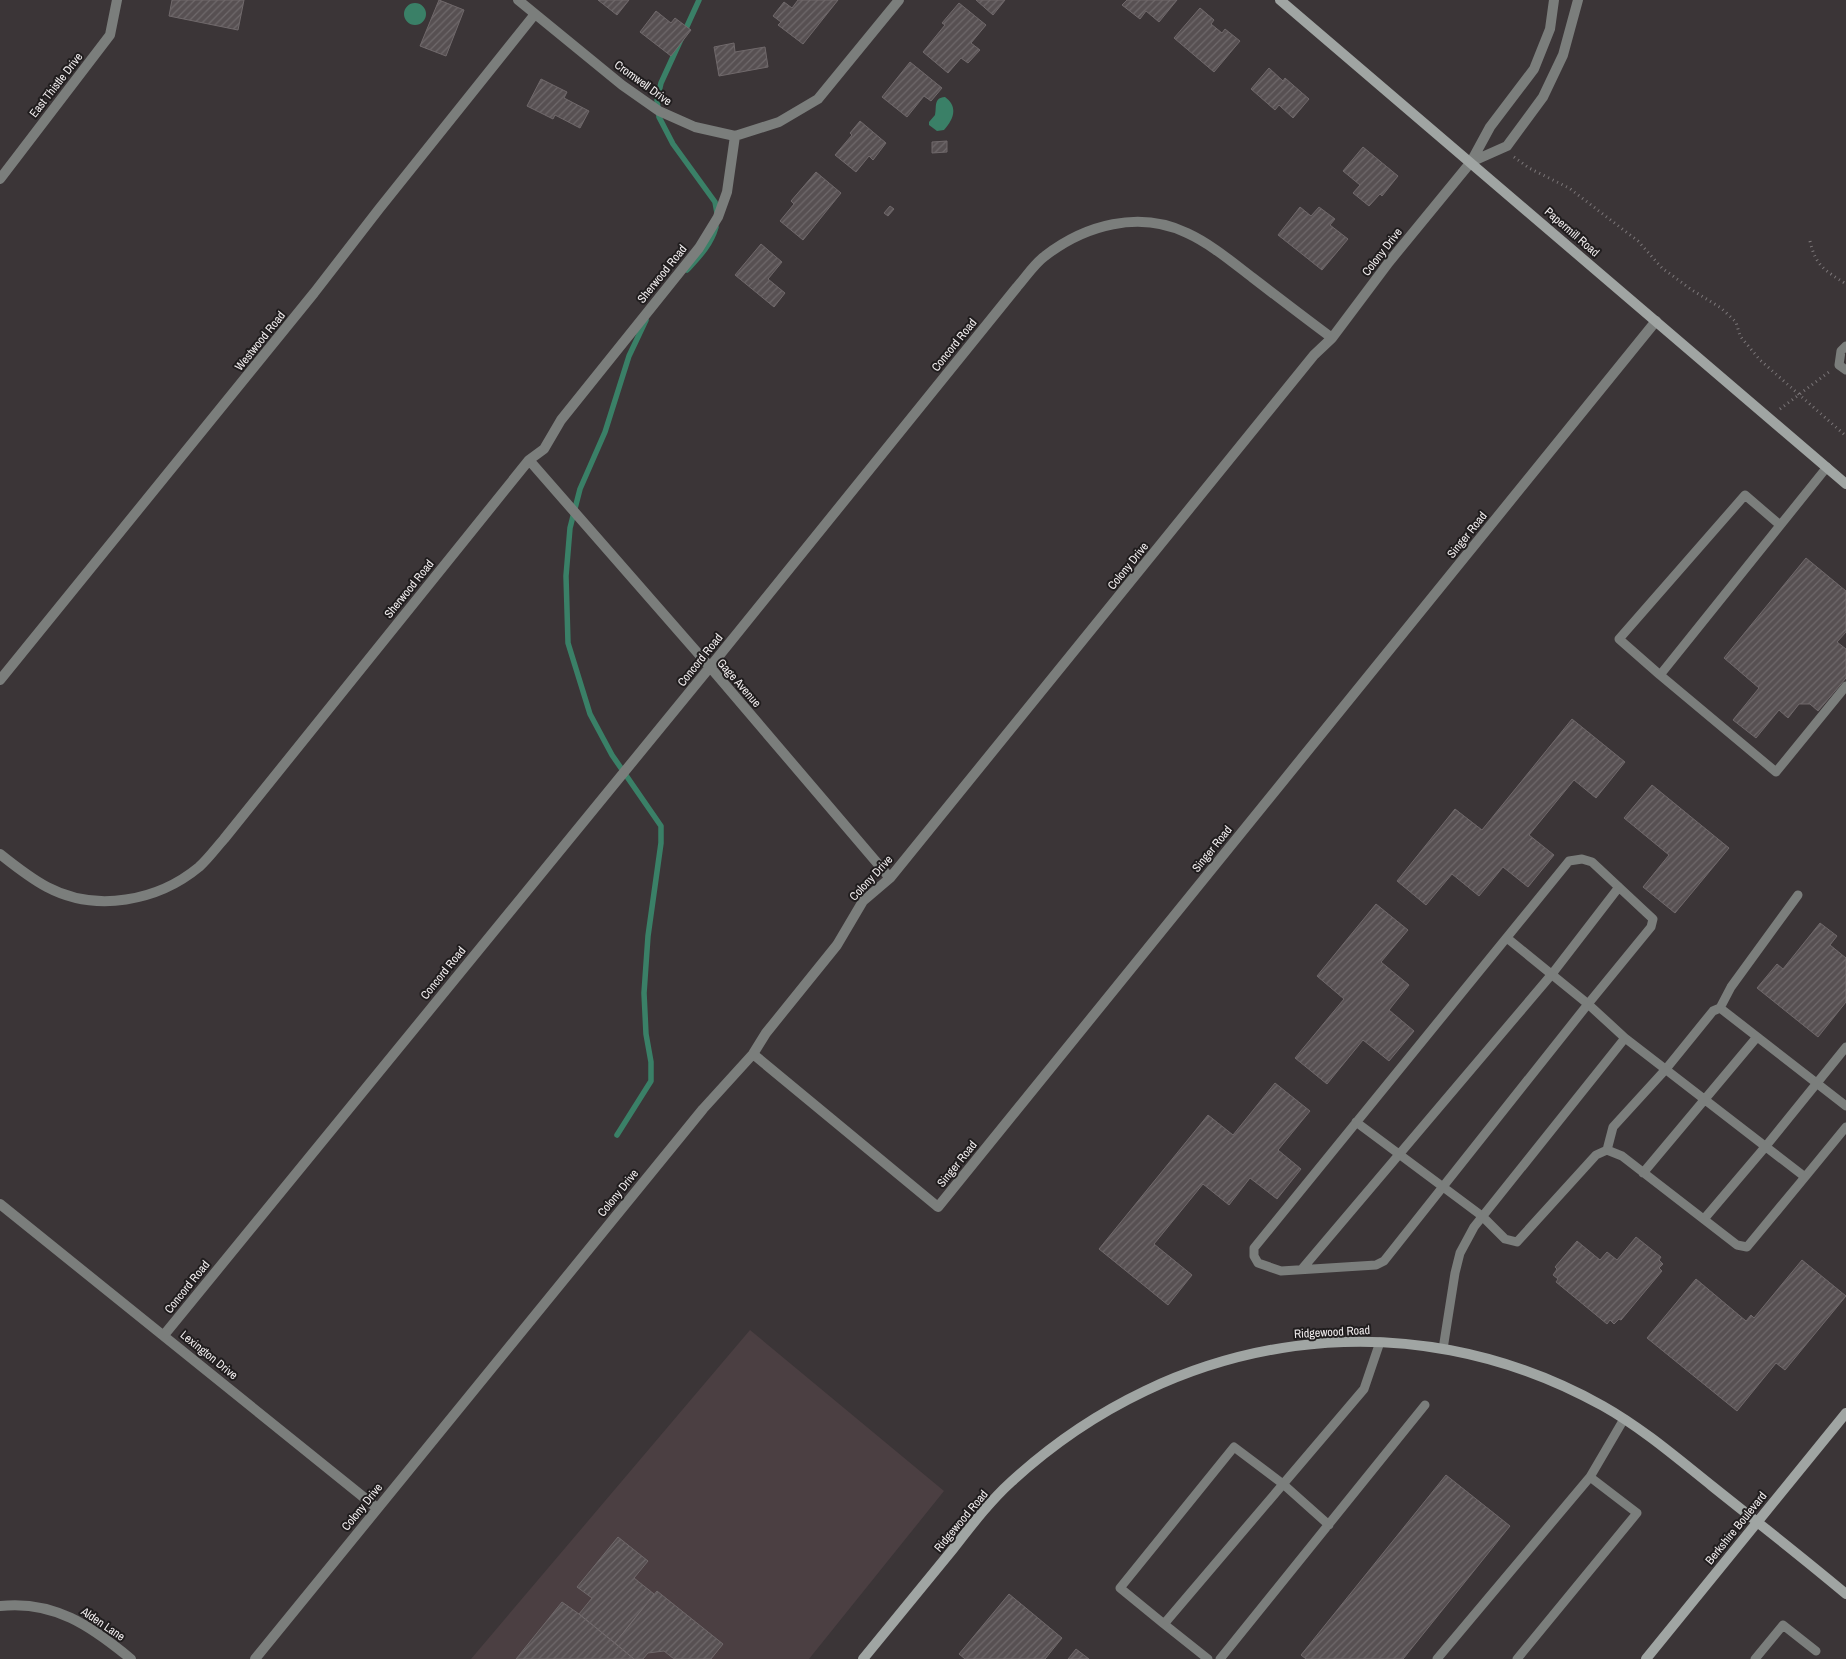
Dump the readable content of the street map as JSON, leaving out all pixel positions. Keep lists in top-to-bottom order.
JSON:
{
  "streets": {
    "street": [
      "Cromwell Drive",
      "East Thistle Drive",
      "Papermill Road",
      "Colony Drive",
      "Sherwood Road",
      "Westwood Road",
      "Concord Road",
      "Singer Road",
      "Gage Avenue",
      "Ridgewood Road",
      "Lexington Drive",
      "Berkshire Boulevard",
      "Alden Lane"
    ]
  },
  "crossings": [
    ["Cromwell Drive", "Sherwood Road"],
    ["Cromwell Drive", "Westwood Road"],
    ["Papermill Road", "Colony Drive"],
    ["Papermill Road", "Singer Road"],
    ["Colony Drive", "Concord Road"],
    ["Colony Drive", "Singer Road"],
    ["Colony Drive", "Gage Avenue"],
    ["Colony Drive", "Lexington Drive"],
    ["Sherwood Road", "Gage Avenue"],
    ["Concord Road", "Gage Avenue"],
    ["Concord Road", "Lexington Drive"],
    ["Ridgewood Road", "Berkshire Boulevard"]
  ]
}
